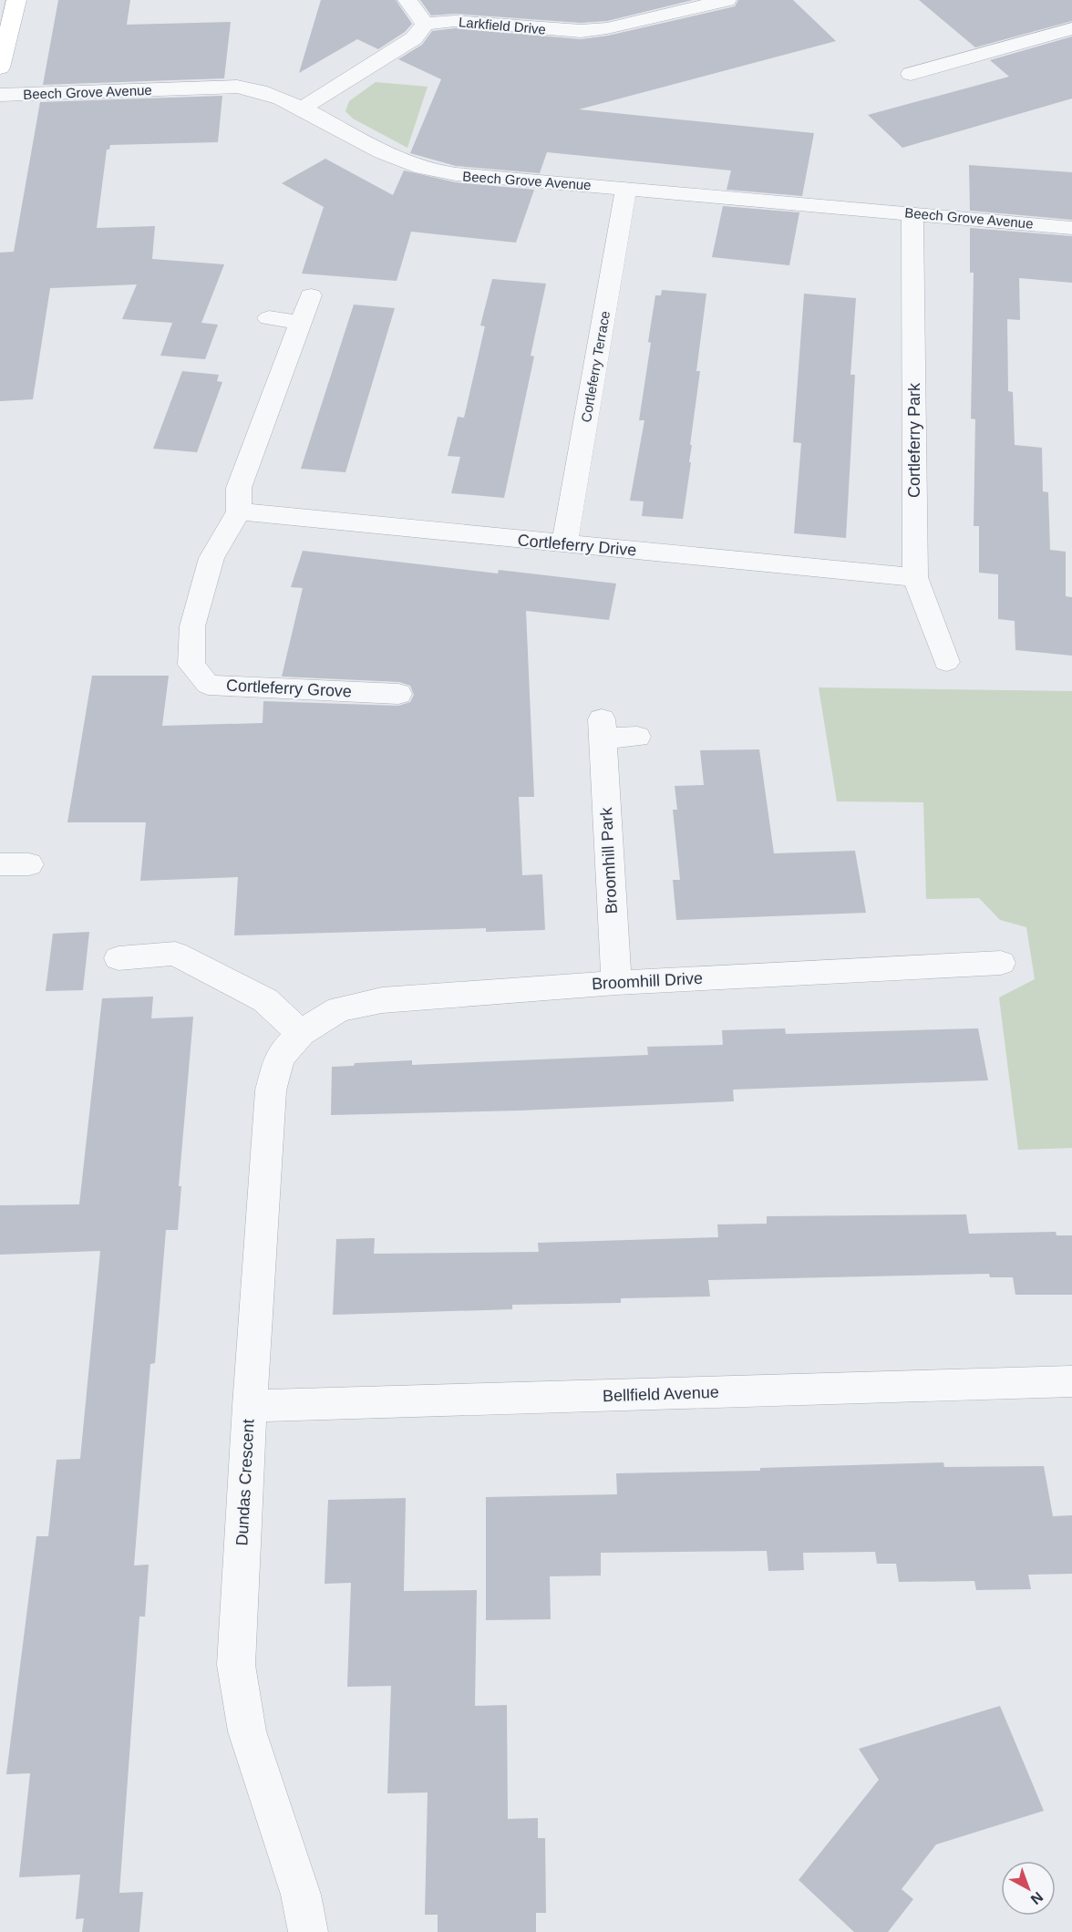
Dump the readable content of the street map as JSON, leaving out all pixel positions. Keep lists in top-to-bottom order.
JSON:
{
  "streets": {
    "street": [
      "Larkfield Drive",
      "Beech Grove Avenue",
      "Cortleferry Terrace",
      "Cortleferry Park",
      "Cortleferry Drive",
      "Cortleferry Grove",
      "Broomhill Park",
      "Broomhill Drive",
      "Bellfield Avenue",
      "Dundas Crescent"
    ]
  },
  "crossings": [
    ["Beech Grove Avenue", "Cortleferry Terrace"],
    ["Beech Grove Avenue", "Cortleferry Park"],
    ["Cortleferry Terrace", "Cortleferry Drive"],
    ["Cortleferry Park", "Cortleferry Drive"],
    ["Cortleferry Drive", "Cortleferry Grove"],
    ["Broomhill Park", "Broomhill Drive"],
    ["Broomhill Drive", "Dundas Crescent"],
    ["Bellfield Avenue", "Dundas Crescent"]
  ],
  "north": "bottom right"
}
